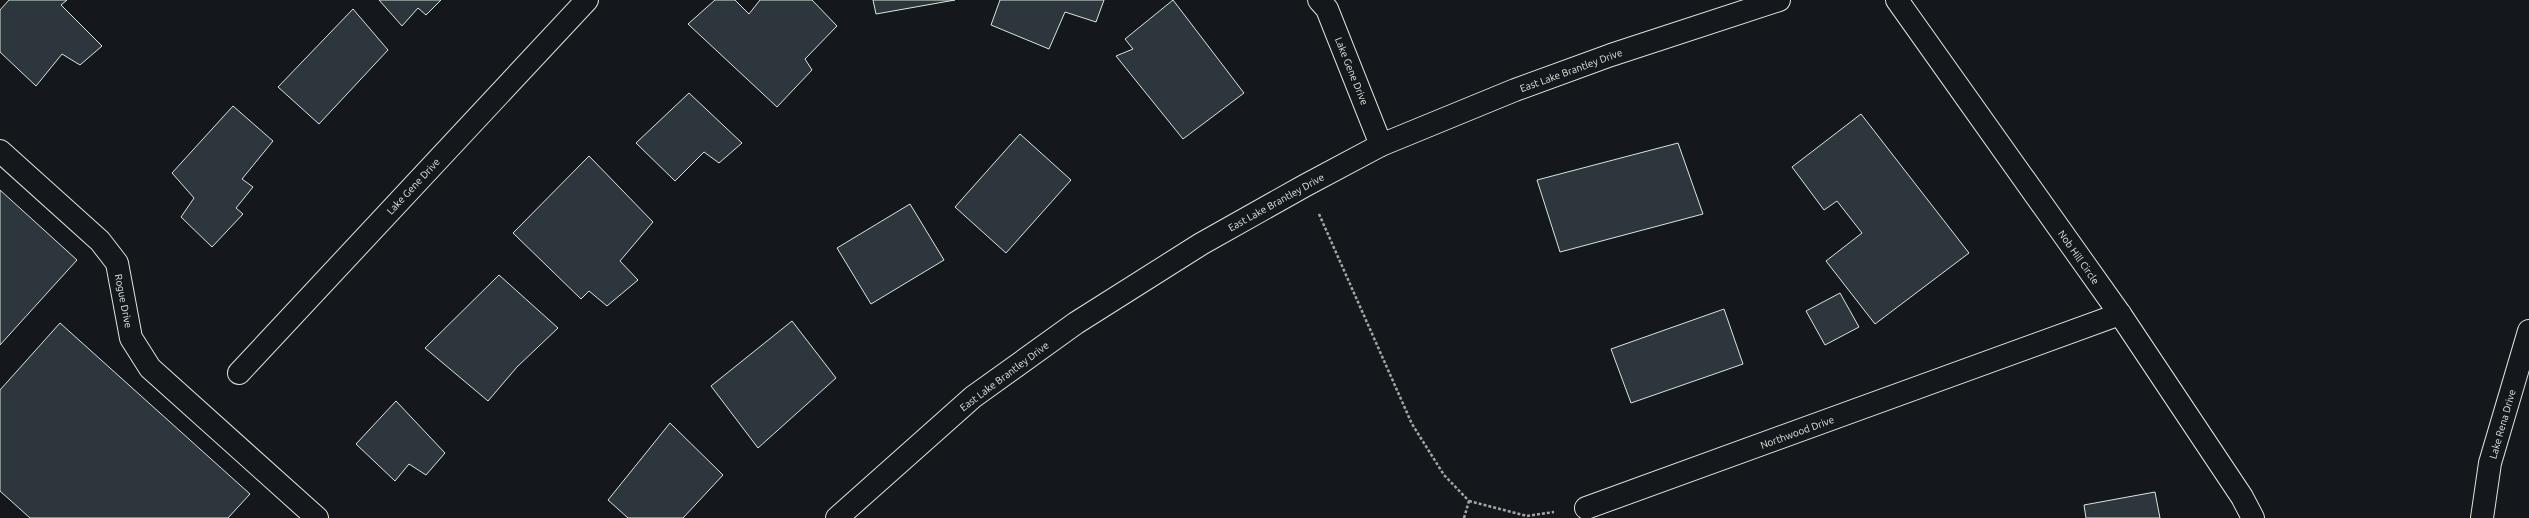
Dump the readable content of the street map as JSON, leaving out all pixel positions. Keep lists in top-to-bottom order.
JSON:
{
  "streets": {
    "street": [
      "East Lake Brantley Drive",
      "Lake Gene Drive",
      "Nob Hill Circle",
      "Rogue Drive",
      "Lake Rena Drive",
      "Northwood Drive"
    ]
  },
  "crossings": [
    ["East Lake Brantley Drive", "Lake Gene Drive"],
    ["Nob Hill Circle", "Northwood Drive"]
  ]
}
